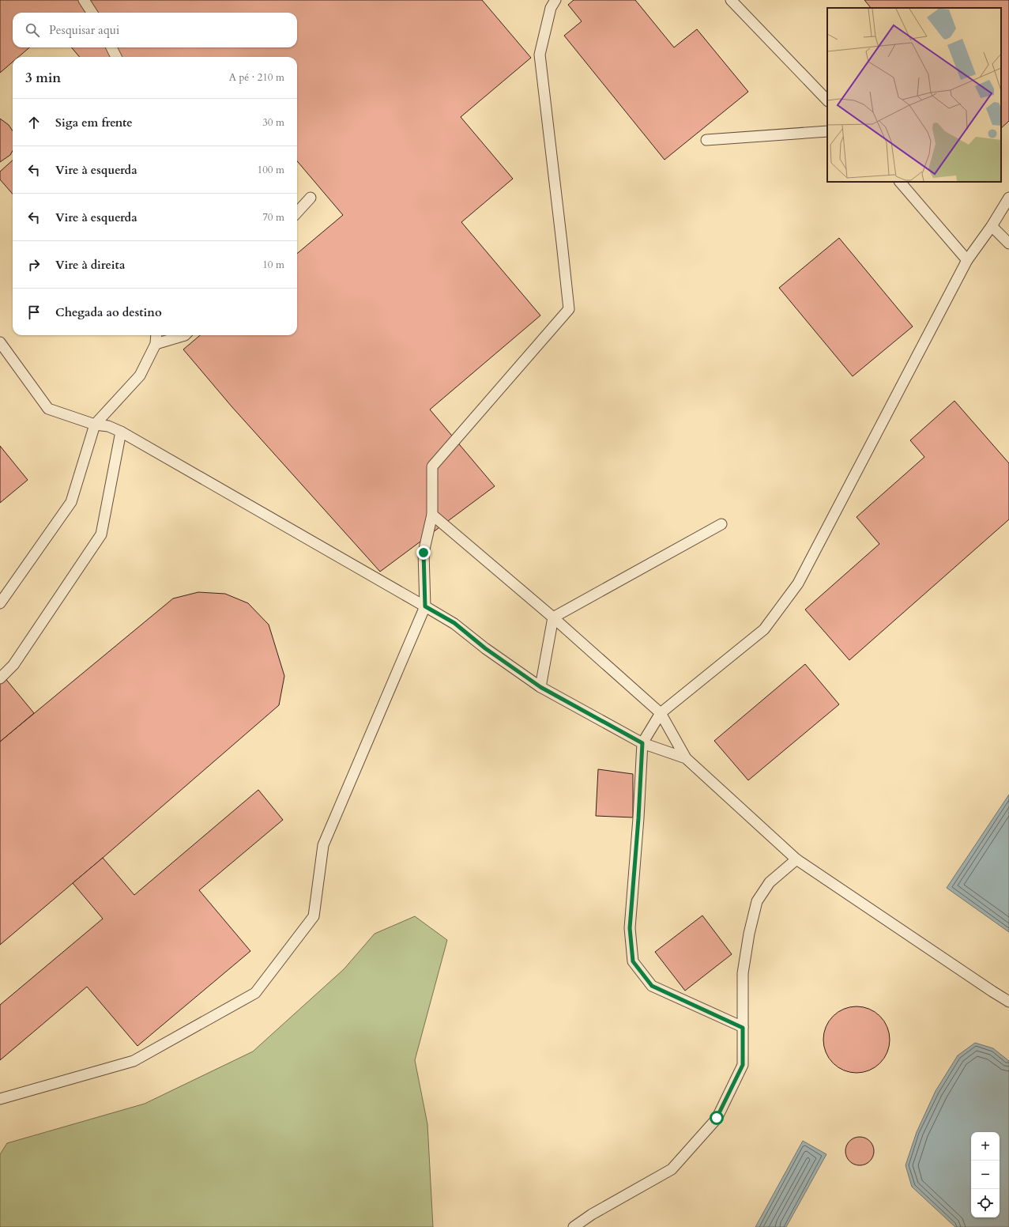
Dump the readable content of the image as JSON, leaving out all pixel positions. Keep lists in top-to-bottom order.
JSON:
{
  "page": {
    "search": "Pesquisar aqui",
    "heading": ["3 min", "A pé · 210 m"],
    "list": [
      ["Siga em frente", "30 m"],
      ["Vire à esquerda", "100 m"],
      ["Vire à esquerda", "70 m"],
      ["Vire à direita", "10 m"],
      "Chegada ao destino"
    ],
    "map_buttons": ["+", "−"]
  }
}
